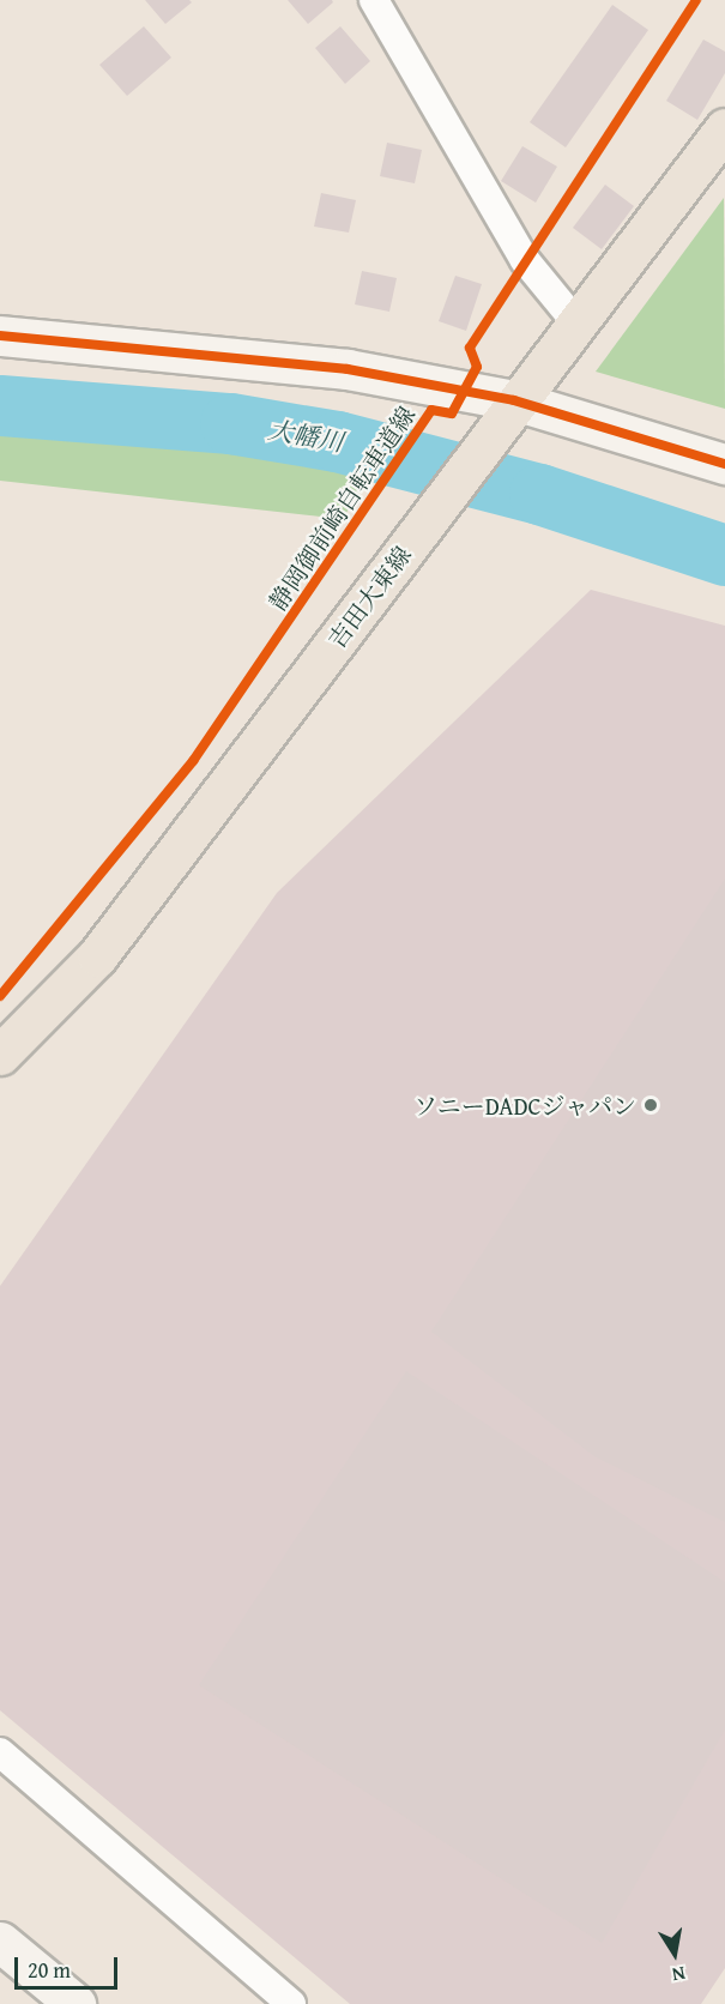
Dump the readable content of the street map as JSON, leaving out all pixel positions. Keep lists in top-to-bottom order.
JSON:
{
  "streets": {
    "main road": ["吉田大東線"],
    "cycle path": ["静岡御前崎自転車道線"]
  },
  "water": ["大幡川"],
  "places": ["ソニーDADCジャパン"],
  "scale_bar": "20 m",
  "north": "bottom"
}
